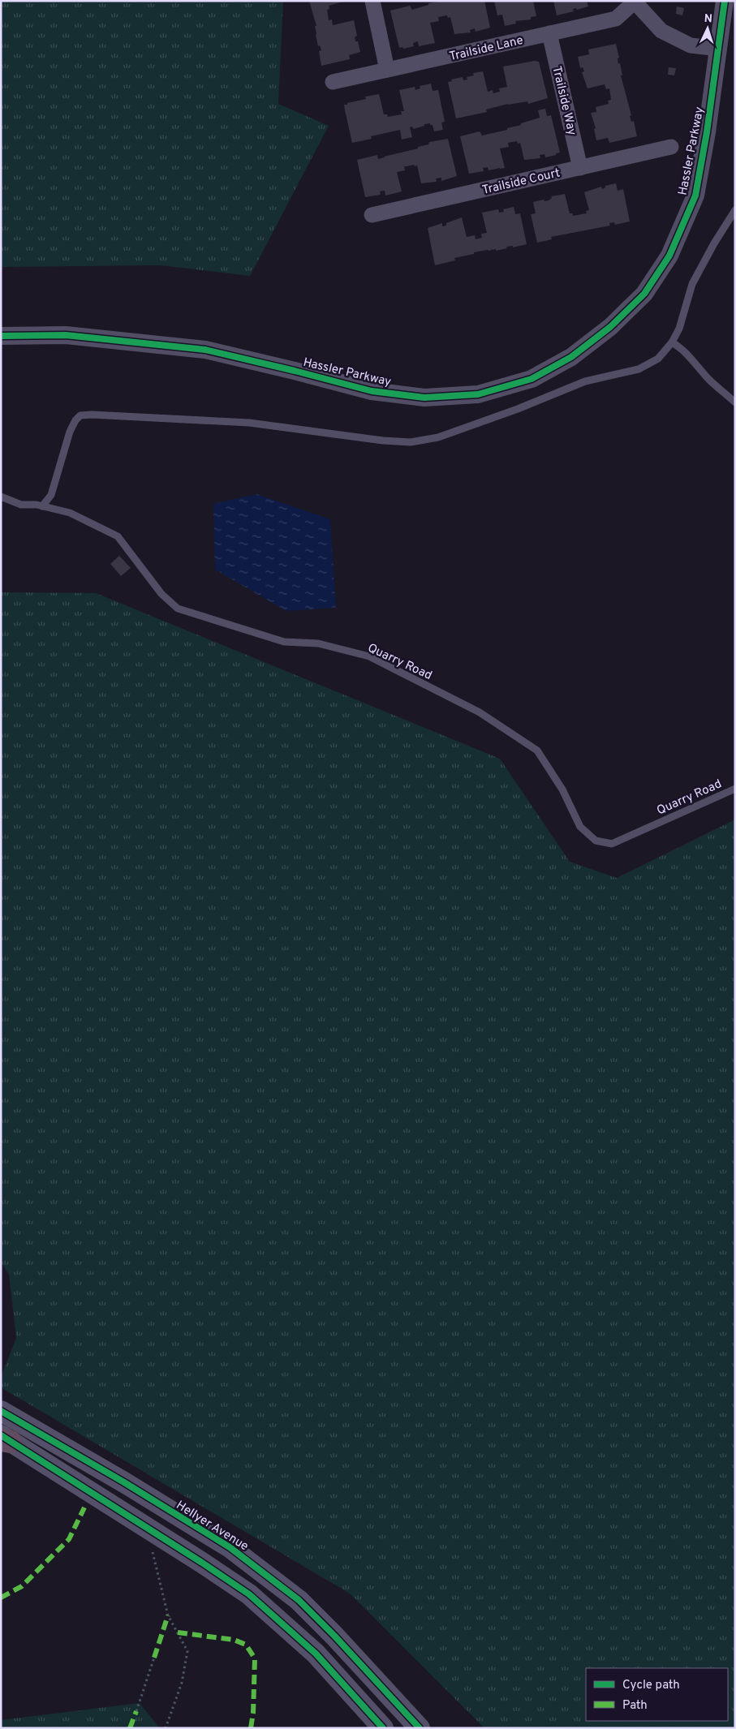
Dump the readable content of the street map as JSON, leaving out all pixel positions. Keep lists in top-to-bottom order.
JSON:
{
  "streets": {
    "main road": ["Hellyer Avenue"],
    "street": [
      "Trailside Lane",
      "Trailside Way",
      "Hassler Parkway",
      "Trailside Court"
    ],
    "lane": ["Quarry Road"]
  },
  "crossings": [
    ["Trailside Lane", "Trailside Way"],
    ["Trailside Way", "Trailside Court"]
  ],
  "legend": ["Cycle path", "Path"],
  "north": "top"
}
